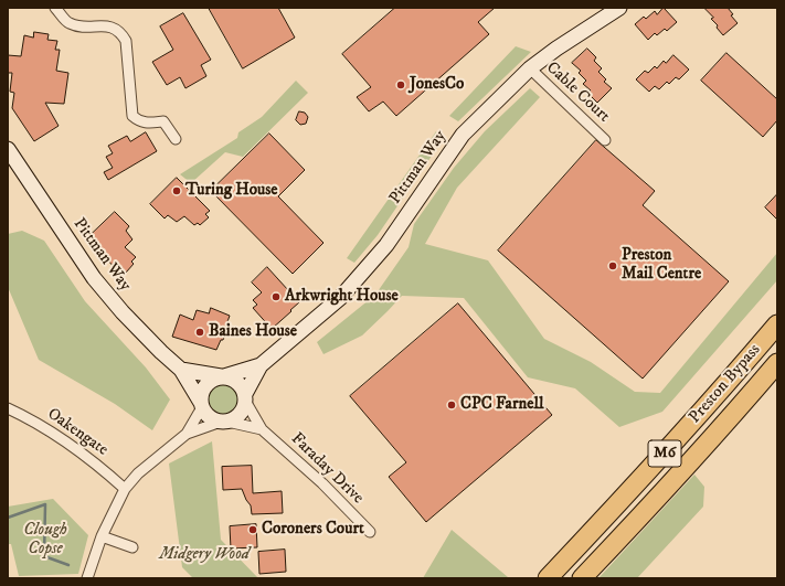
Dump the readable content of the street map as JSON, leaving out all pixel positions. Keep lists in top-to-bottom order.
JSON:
{
  "streets": {
    "highway": ["Preston Bypass", "M6"],
    "street": [
      "Cable Court",
      "Pittman Way",
      "Oakengate",
      "Faraday Drive"
    ]
  },
  "crossings": [
    ["Cable Court", "Pittman Way"],
    ["Pittman Way", "Faraday Drive"]
  ],
  "parks": ["Clough Copse", "Midgery Wood"],
  "places": [
    "JonesCo",
    "Turing House",
    "Preston Mail Centre",
    "Arkwright House",
    "Baines House",
    "CPC Farnell",
    "Coroners Court"
  ]
}
